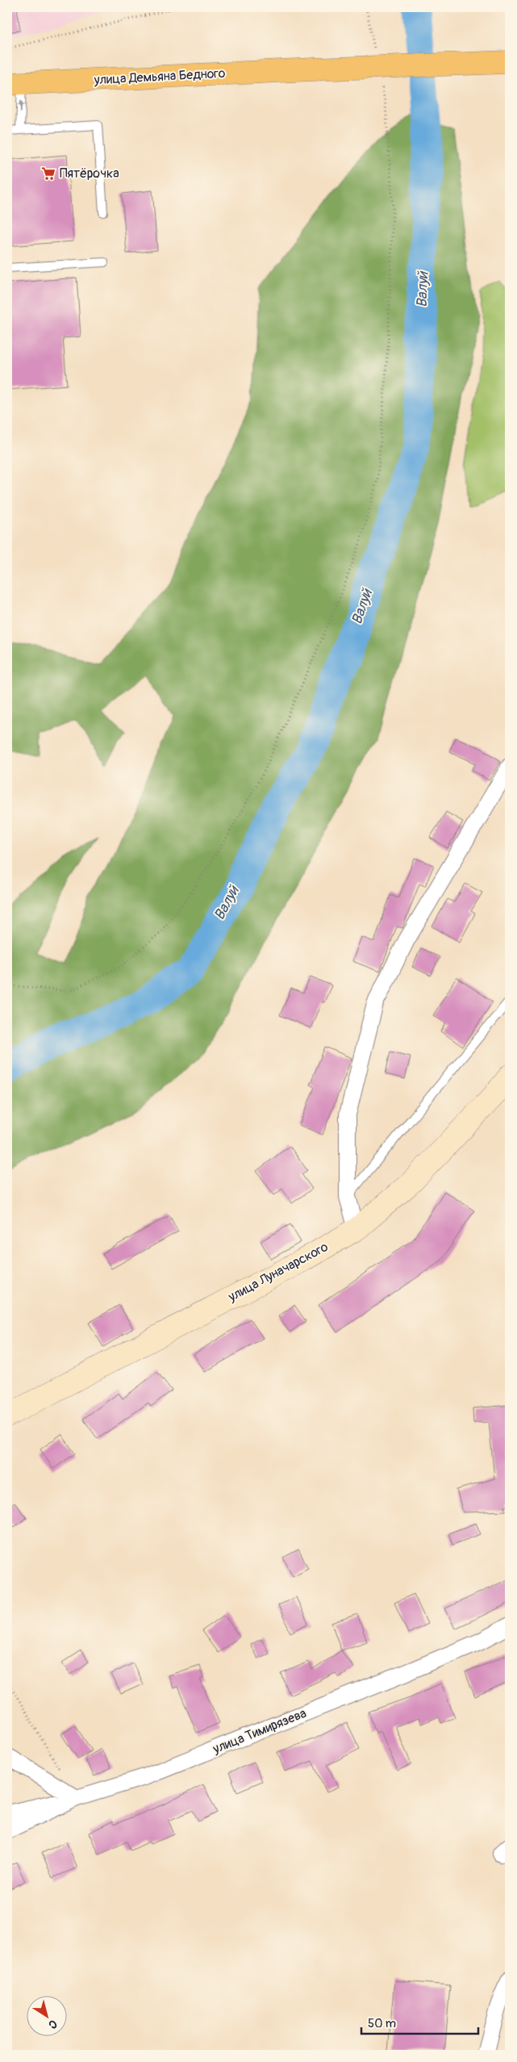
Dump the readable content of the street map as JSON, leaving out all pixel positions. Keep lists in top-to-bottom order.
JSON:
{
  "streets": {
    "main road": ["улица Демьяна Бедного", "улица Луначарского"],
    "street": ["улица Тимирязева"]
  },
  "water": ["Валуй"],
  "places": {
    "supermarket": ["Пятёрочка"]
  },
  "scale_bar": "50 m",
  "north": "bottom right"
}
